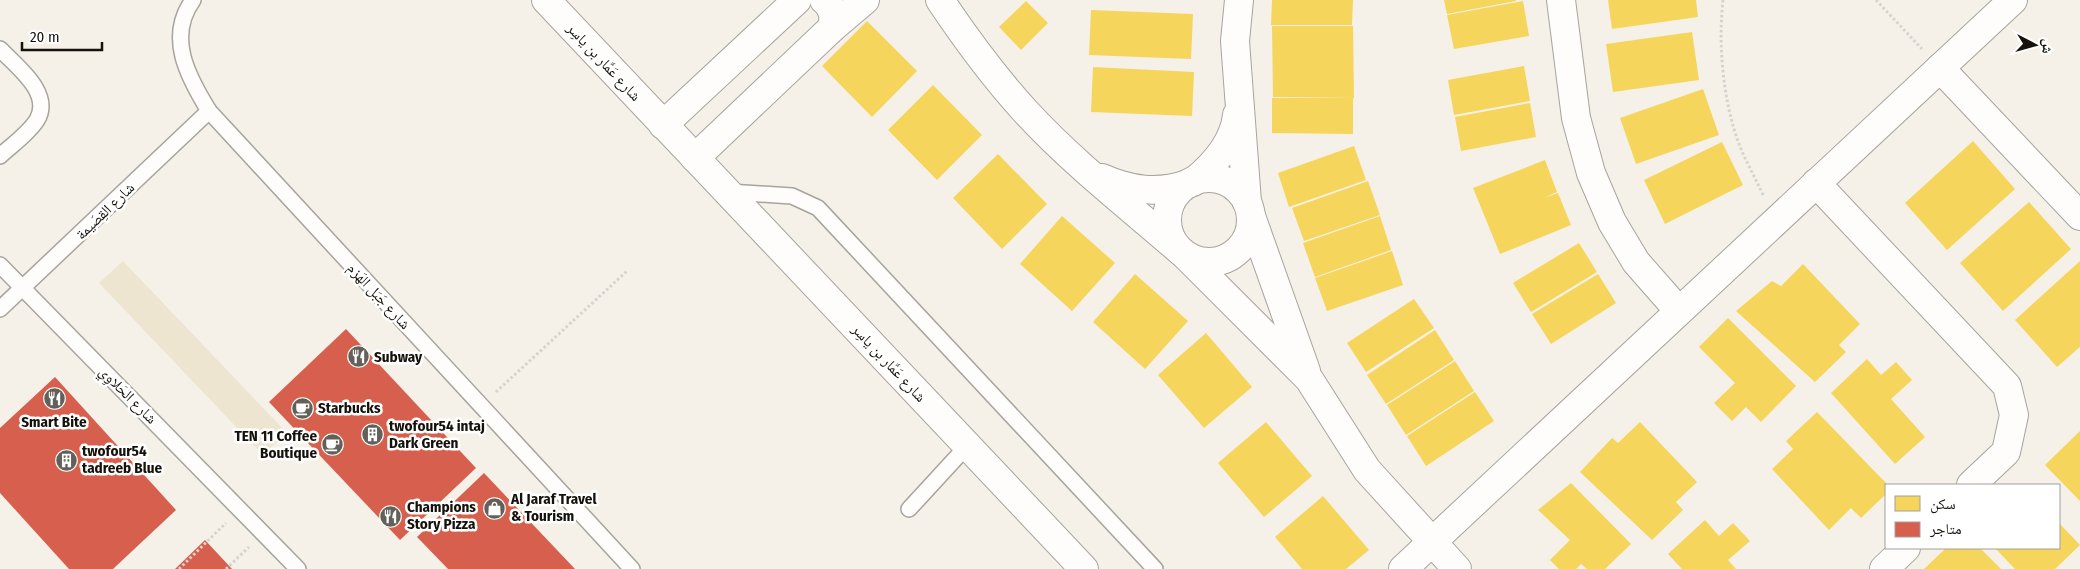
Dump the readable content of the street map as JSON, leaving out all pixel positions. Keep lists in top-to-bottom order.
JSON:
{
  "streets": {
    "street": ["شارع عَمَّار بن ياسِر"],
    "lane": ["شارع القِصَيمة", "شارع جَبَل الهَزم", "شارع الحَلاوِي"]
  },
  "crossings": [
    ["شارع القِصَيمة", "شارع جَبَل الهَزم"],
    ["شارع القِصَيمة", "شارع الحَلاوِي"]
  ],
  "places": {
    "restaurant": ["Subway", "Smart Bite", "Champions Story Pizza"],
    "cafe": ["Starbucks", "TEN 11 Coffee Boutique"],
    "building": ["twofour54 intaj Dark Green", "twofour54 tadreeb Blue"],
    "shop": ["Al Jaraf Travel & Tourism"]
  },
  "legend": ["سكن", "متاجر"],
  "scale_bar": "20 m",
  "north": "right"
}
